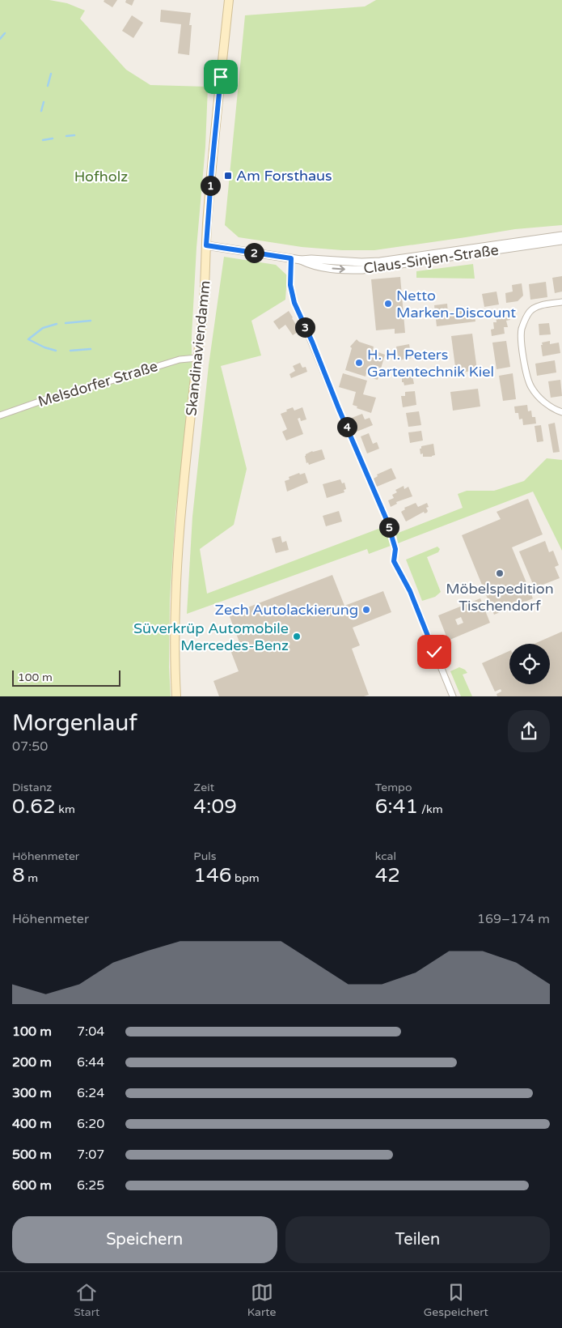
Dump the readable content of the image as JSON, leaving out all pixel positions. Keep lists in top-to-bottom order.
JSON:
{
  "streets": {
    "main road": ["Skandinaviendamm"],
    "street": ["Claus-Sinjen-Straße", "Melsdorfer Straße"]
  },
  "crossings": [
    ["Claus-Sinjen-Straße", "Skandinaviendamm"],
    ["Skandinaviendamm", "Melsdorfer Straße"]
  ],
  "parks": ["Hofholz"],
  "places": {
    "transit": ["Am Forsthaus"],
    "other": [
      "Netto Marken-Discount",
      "H. H. Peters Gartentechnik Kiel",
      "Möbelspedition Tischendorf",
      "Zech Autolackierung",
      "Süverkrüp Automobile Mercedes-Benz"
    ]
  },
  "scale_bar": "100 m",
  "page": {
    "pins": [
      "1",
      "2",
      "3",
      "4",
      "5"
    ],
    "scale": "100 m",
    "heading": ["Morgenlauf", "07:50"],
    "stats": [
      ["Distanz", "0.62 km"],
      ["Zeit", "4:09"],
      ["Tempo", "6:41 /km"],
      ["Höhenmeter", "8 m"],
      ["Puls", "146 bpm"],
      ["kcal", "42"]
    ],
    "chart": ["Höhenmeter", "169–174 m"],
    "list": [
      {
        "name": "100 m",
        "note": "7:04"
      },
      {
        "name": "200 m",
        "note": "6:44"
      },
      {
        "name": "300 m",
        "note": "6:24"
      },
      {
        "name": "400 m",
        "note": "6:20"
      },
      {
        "name": "500 m",
        "note": "7:07"
      },
      {
        "name": "600 m",
        "note": "6:25"
      }
    ],
    "buttons": ["Speichern", "Teilen"],
    "tabs": ["Start", "Karte", "Gespeichert"]
  }
}
